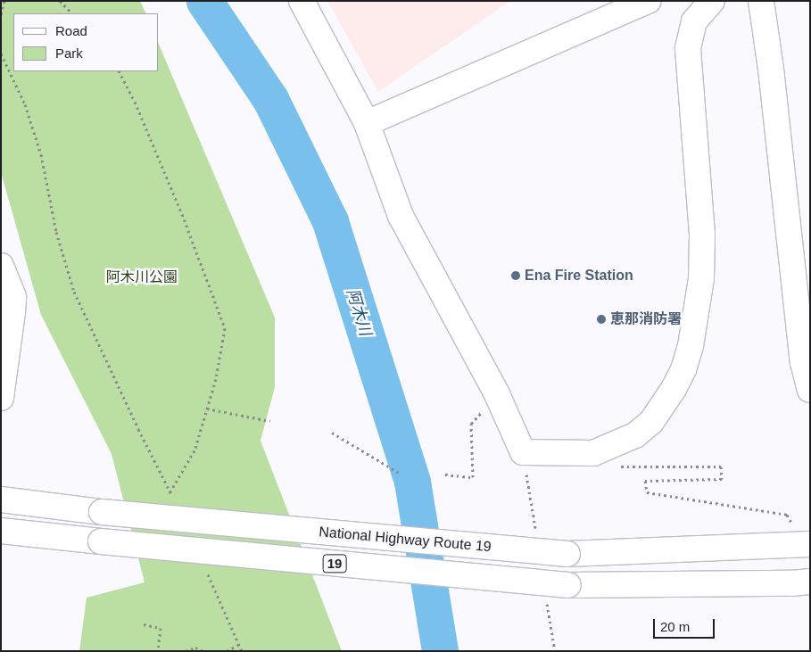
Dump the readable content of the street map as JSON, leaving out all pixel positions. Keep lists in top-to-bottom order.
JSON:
{
  "streets": {
    "main road": ["National Highway Route 19", "19"]
  },
  "water": ["阿木川"],
  "parks": ["阿木川公園"],
  "places": ["Ena Fire Station", "恵那消防署"],
  "legend": ["Road", "Park"],
  "scale_bar": "20 m"
}
